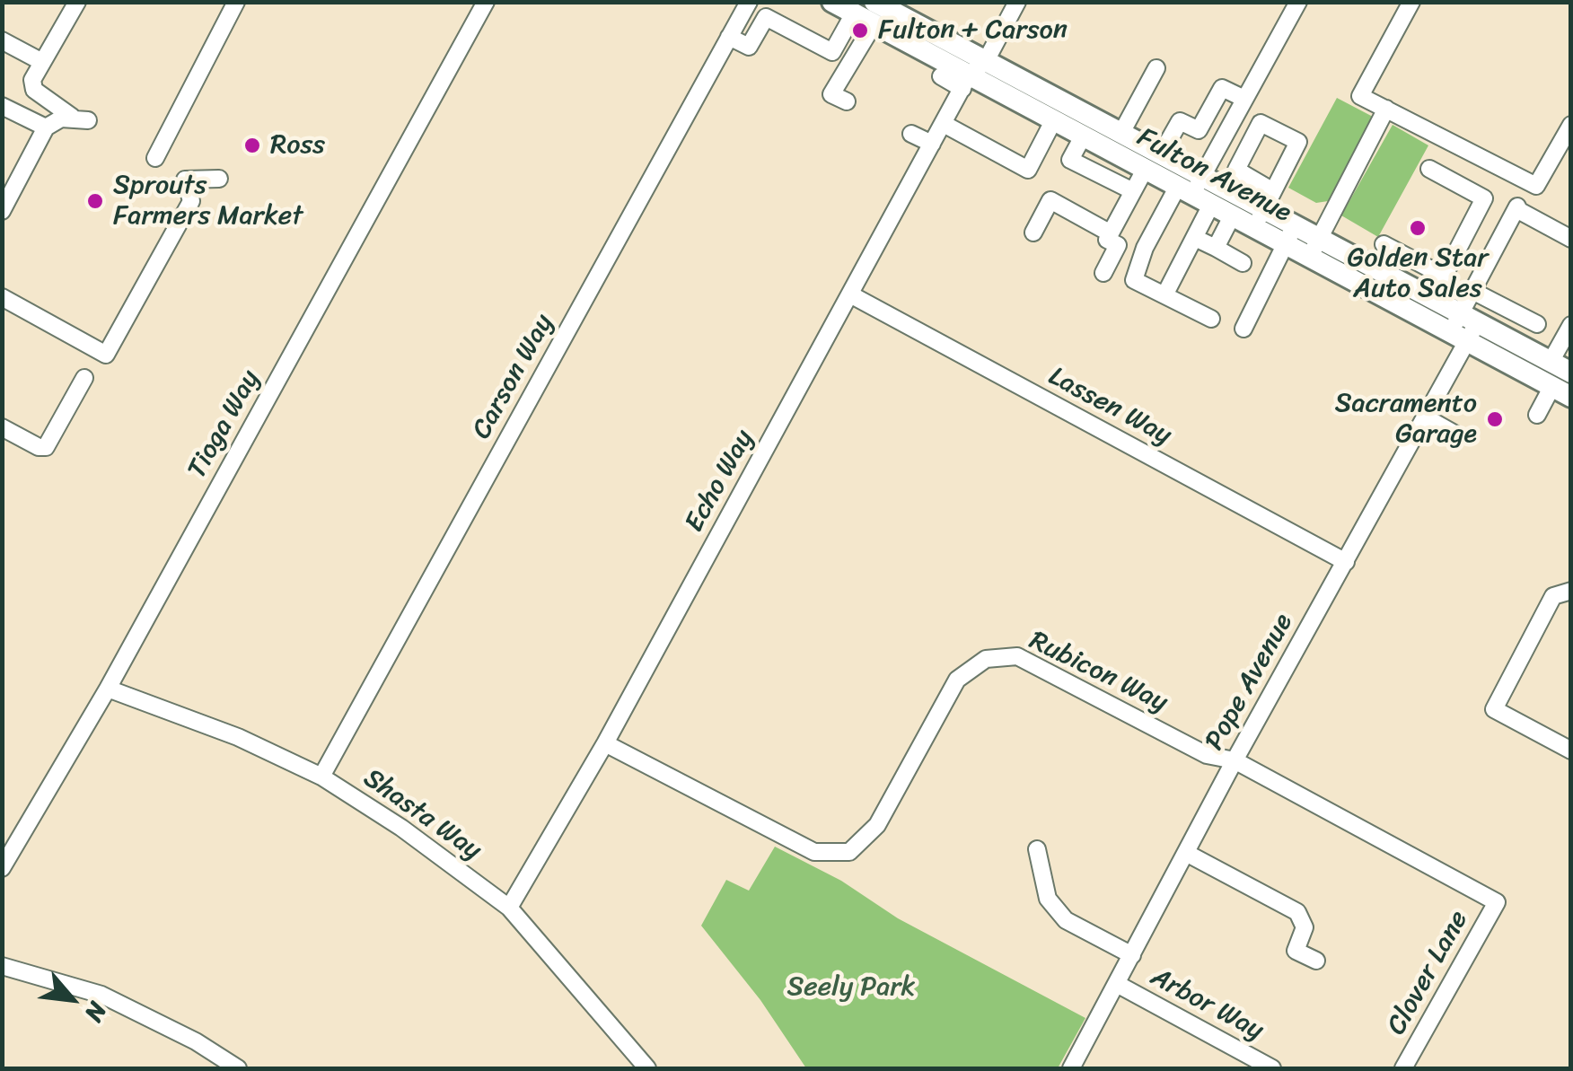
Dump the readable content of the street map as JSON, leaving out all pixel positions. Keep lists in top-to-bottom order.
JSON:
{
  "streets": {
    "main road": ["Fulton Avenue"],
    "street": [
      "Carson Way",
      "Lassen Way",
      "Tioga Way",
      "Echo Way",
      "Rubicon Way",
      "Pope Avenue",
      "Shasta Way",
      "Clover Lane",
      "Arbor Way"
    ]
  },
  "crossings": [
    ["Fulton Avenue", "Echo Way"],
    ["Fulton Avenue", "Pope Avenue"],
    ["Carson Way", "Shasta Way"],
    ["Lassen Way", "Echo Way"],
    ["Lassen Way", "Pope Avenue"],
    ["Tioga Way", "Shasta Way"],
    ["Echo Way", "Rubicon Way"],
    ["Echo Way", "Shasta Way"],
    ["Rubicon Way", "Pope Avenue"],
    ["Rubicon Way", "Clover Lane"],
    ["Pope Avenue", "Arbor Way"]
  ],
  "parks": ["Seely Park"],
  "places": [
    "Fulton + Carson",
    "Ross",
    "Sprouts Farmers Market",
    "Golden Star Auto Sales",
    "Sacramento Garage"
  ],
  "north": "bottom right"
}
